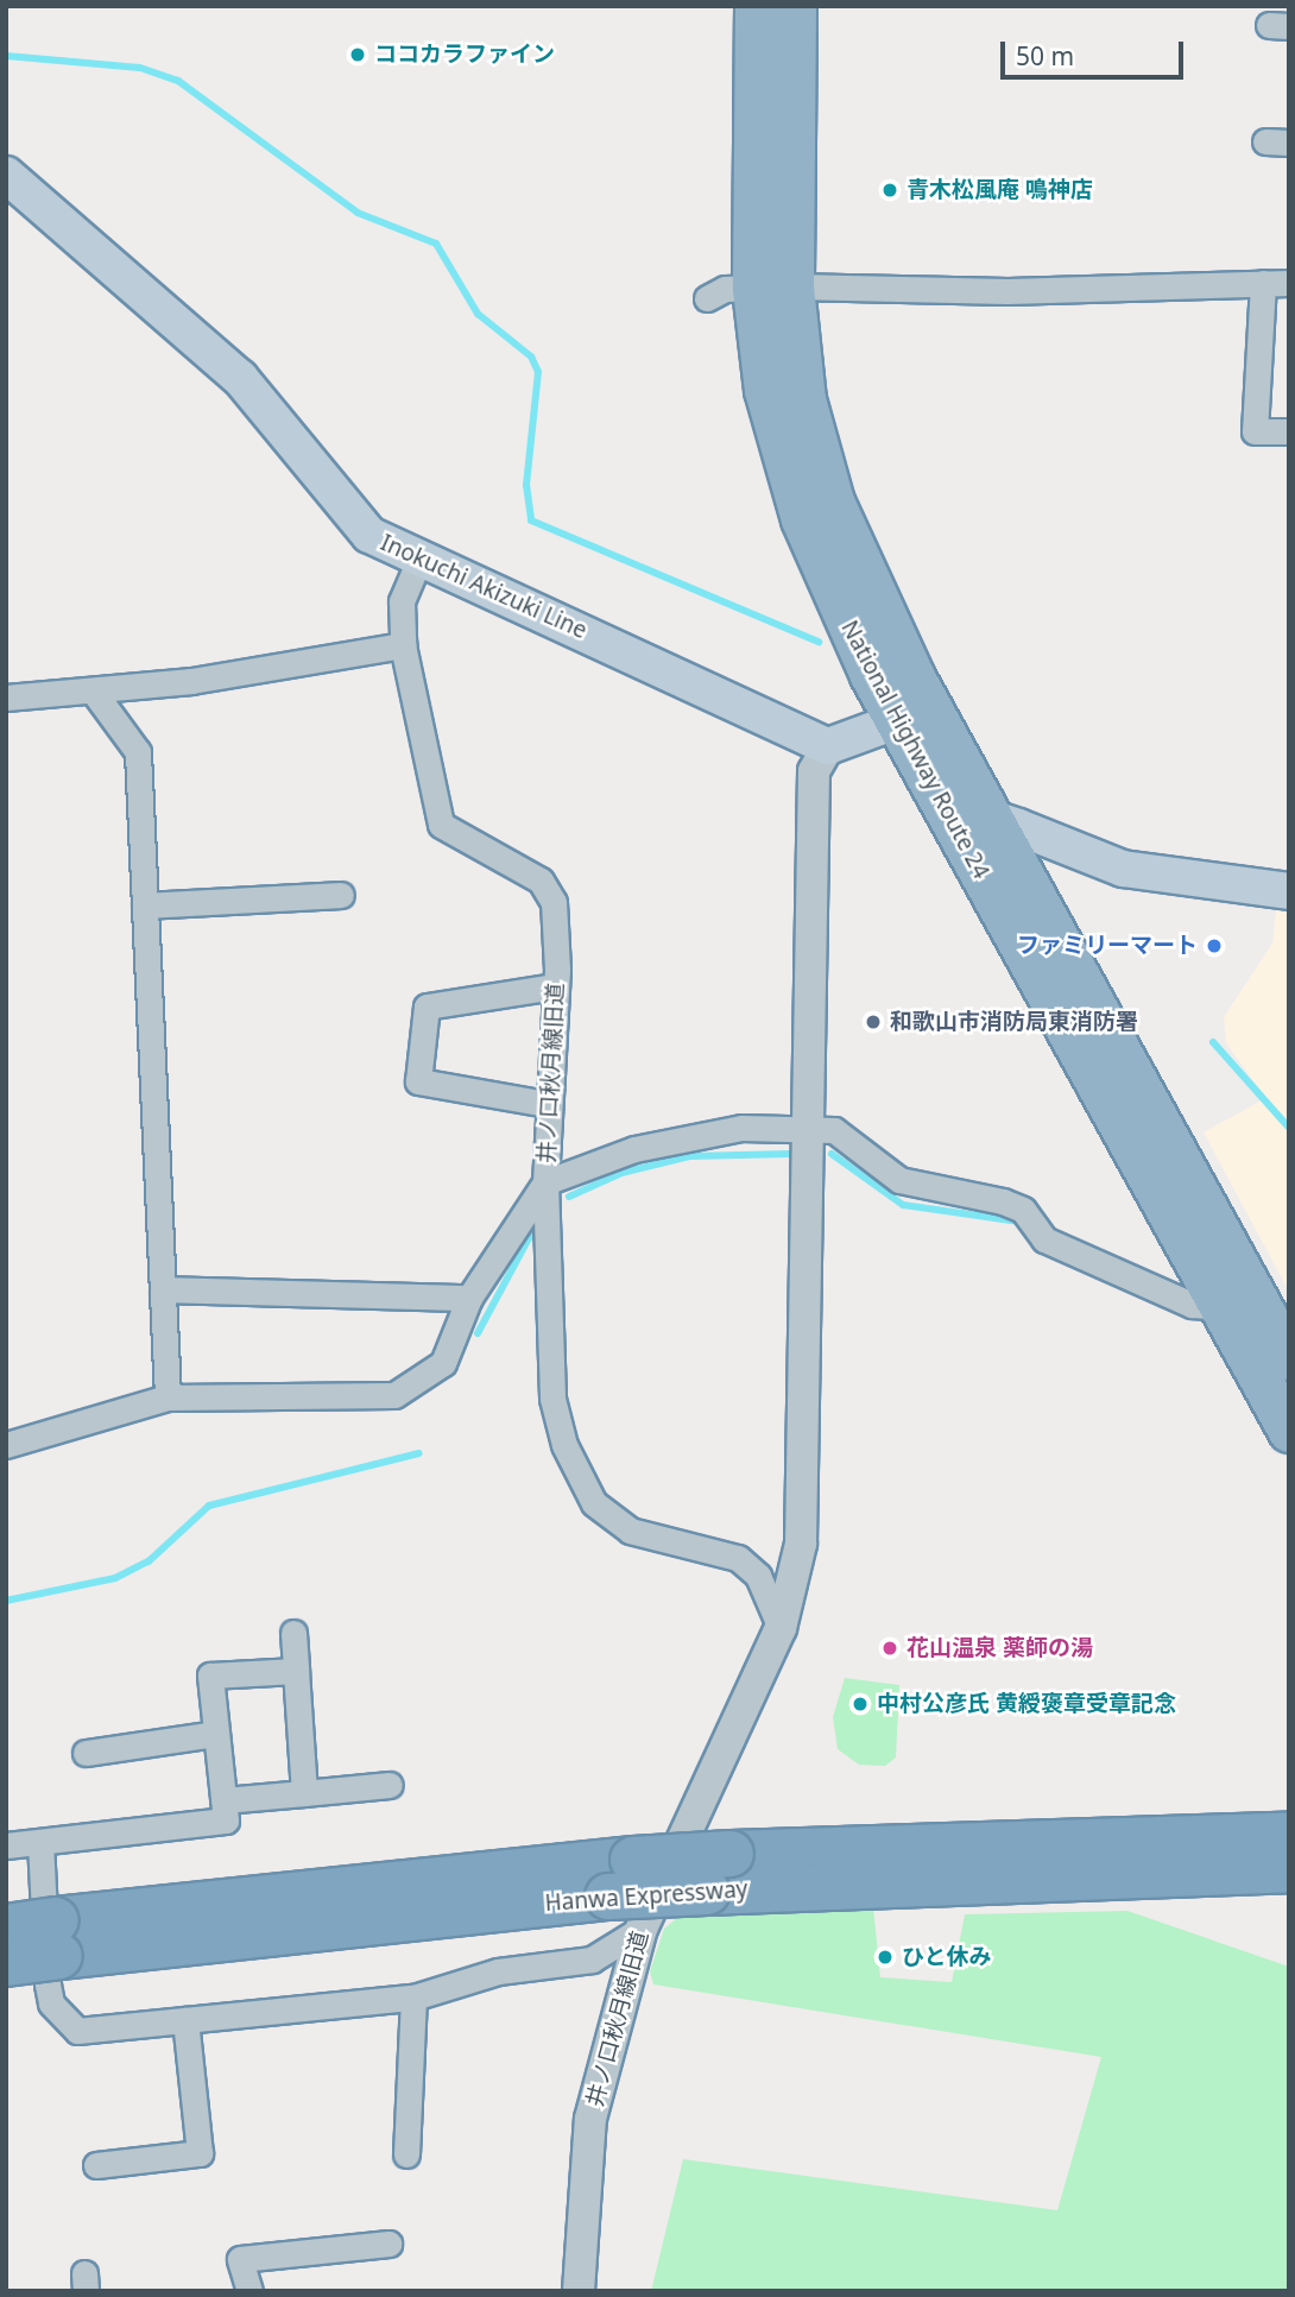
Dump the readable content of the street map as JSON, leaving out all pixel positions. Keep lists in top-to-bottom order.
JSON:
{
  "streets": {
    "highway": ["National Highway Route 24", "Hanwa Expressway"],
    "main road": ["Inokuchi Akizuki Line"],
    "street": ["井ノ口秋月線旧道"]
  },
  "crossings": [
    ["Inokuchi Akizuki Line", "井ノ口秋月線旧道"]
  ],
  "places": [
    "ココカラファイン",
    "青木松風庵 鳴神店",
    "ファミリーマート",
    "和歌山市消防局東消防署",
    "花山温泉 薬師の湯",
    "中村公彦氏 黄綬褒章受章記念",
    "ひと休み"
  ],
  "scale_bar": "50 m"
}
